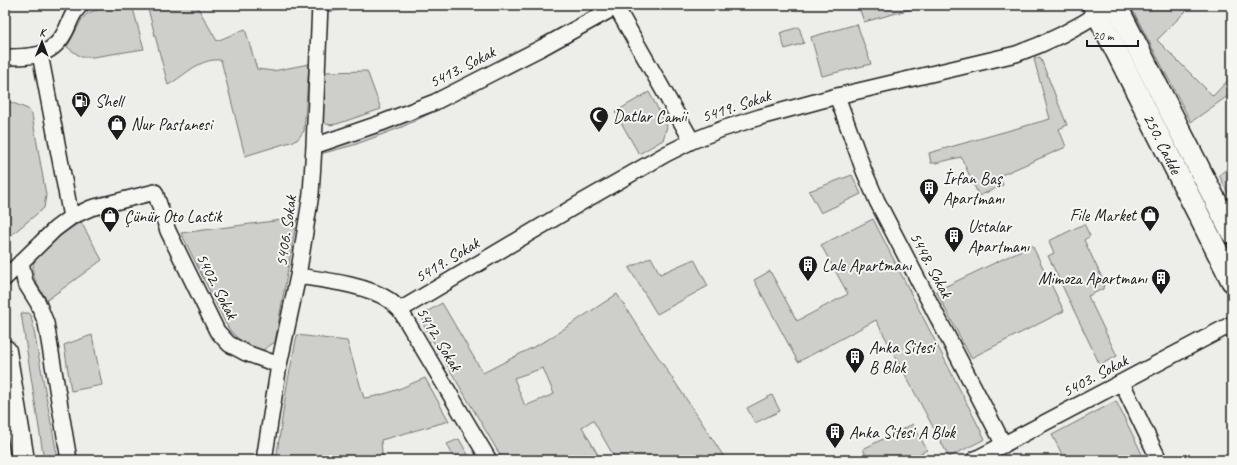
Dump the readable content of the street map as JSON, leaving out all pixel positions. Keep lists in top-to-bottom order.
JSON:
{
  "streets": {
    "street": [
      "5413. Sokak",
      "5419. Sokak",
      "250. Cadde",
      "5406. Sokak",
      "5448. Sokak",
      "5402. Sokak",
      "5412. Sokak",
      "5403. Sokak"
    ]
  },
  "crossings": [
    ["5413. Sokak", "5406. Sokak"],
    ["5419. Sokak", "250. Cadde"],
    ["5419. Sokak", "5448. Sokak"],
    ["5419. Sokak", "5412. Sokak"],
    ["5406. Sokak", "5402. Sokak"],
    ["5406. Sokak", "5412. Sokak"],
    ["5448. Sokak", "5403. Sokak"]
  ],
  "places": {
    "fuel station": ["Shell"],
    "mosque": ["Datlar Camii"],
    "shop": ["Nur Pastanesi", "File Market", "Çünür Oto Lastik"],
    "building": [
      "İrfan Baş Apartmanı",
      "Ustalar Apartmanı",
      "Lale Apartmanı",
      "Mimoza Apartmanı",
      "Anka Sitesi B Blok",
      "Anka Sitesi A Blok"
    ]
  },
  "scale_bar": "20 m",
  "north": "top"
}
